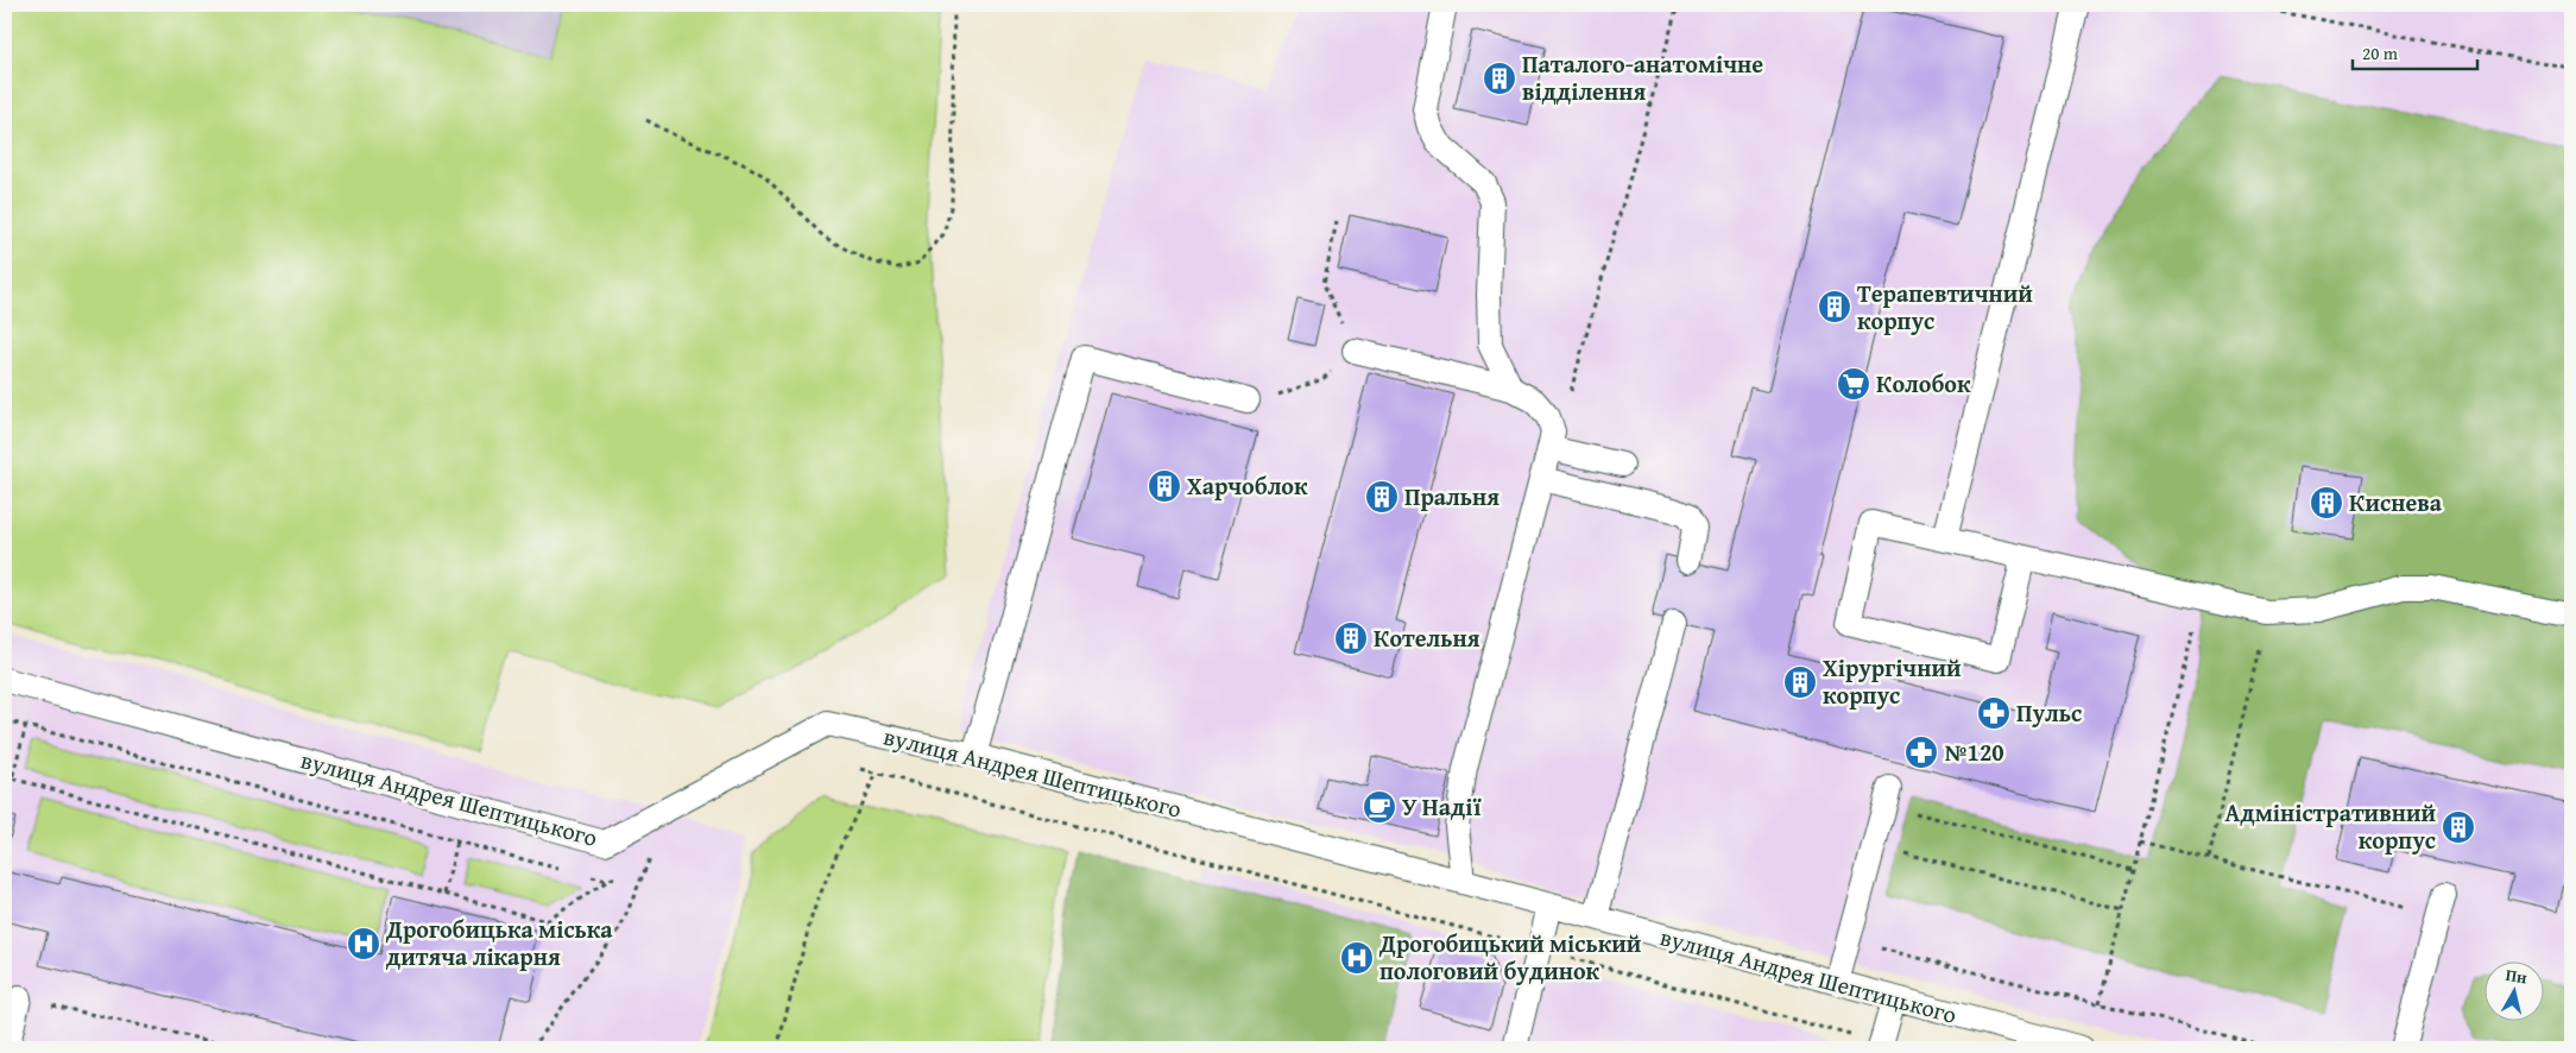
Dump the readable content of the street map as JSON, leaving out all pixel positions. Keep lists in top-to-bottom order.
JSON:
{
  "streets": {
    "lane": ["вулиця Андрея Шептицького"]
  },
  "places": {
    "building": [
      "Паталого-анатомічне відділення",
      "Терапевтичний корпус",
      "Харчоблок",
      "Пральня",
      "Киснева",
      "Котельня",
      "Хірургічний корпус",
      "Адміністративний корпус"
    ],
    "supermarket": ["Колобок"],
    "pharmacy": ["Пульс", "№120"],
    "cafe": ["У Надії"],
    "hospital": ["Дрогобицька міська дитяча лікарня", "Дрогобицький міський пологовий будинок"]
  },
  "scale_bar": "20 m",
  "north": "top"
}
